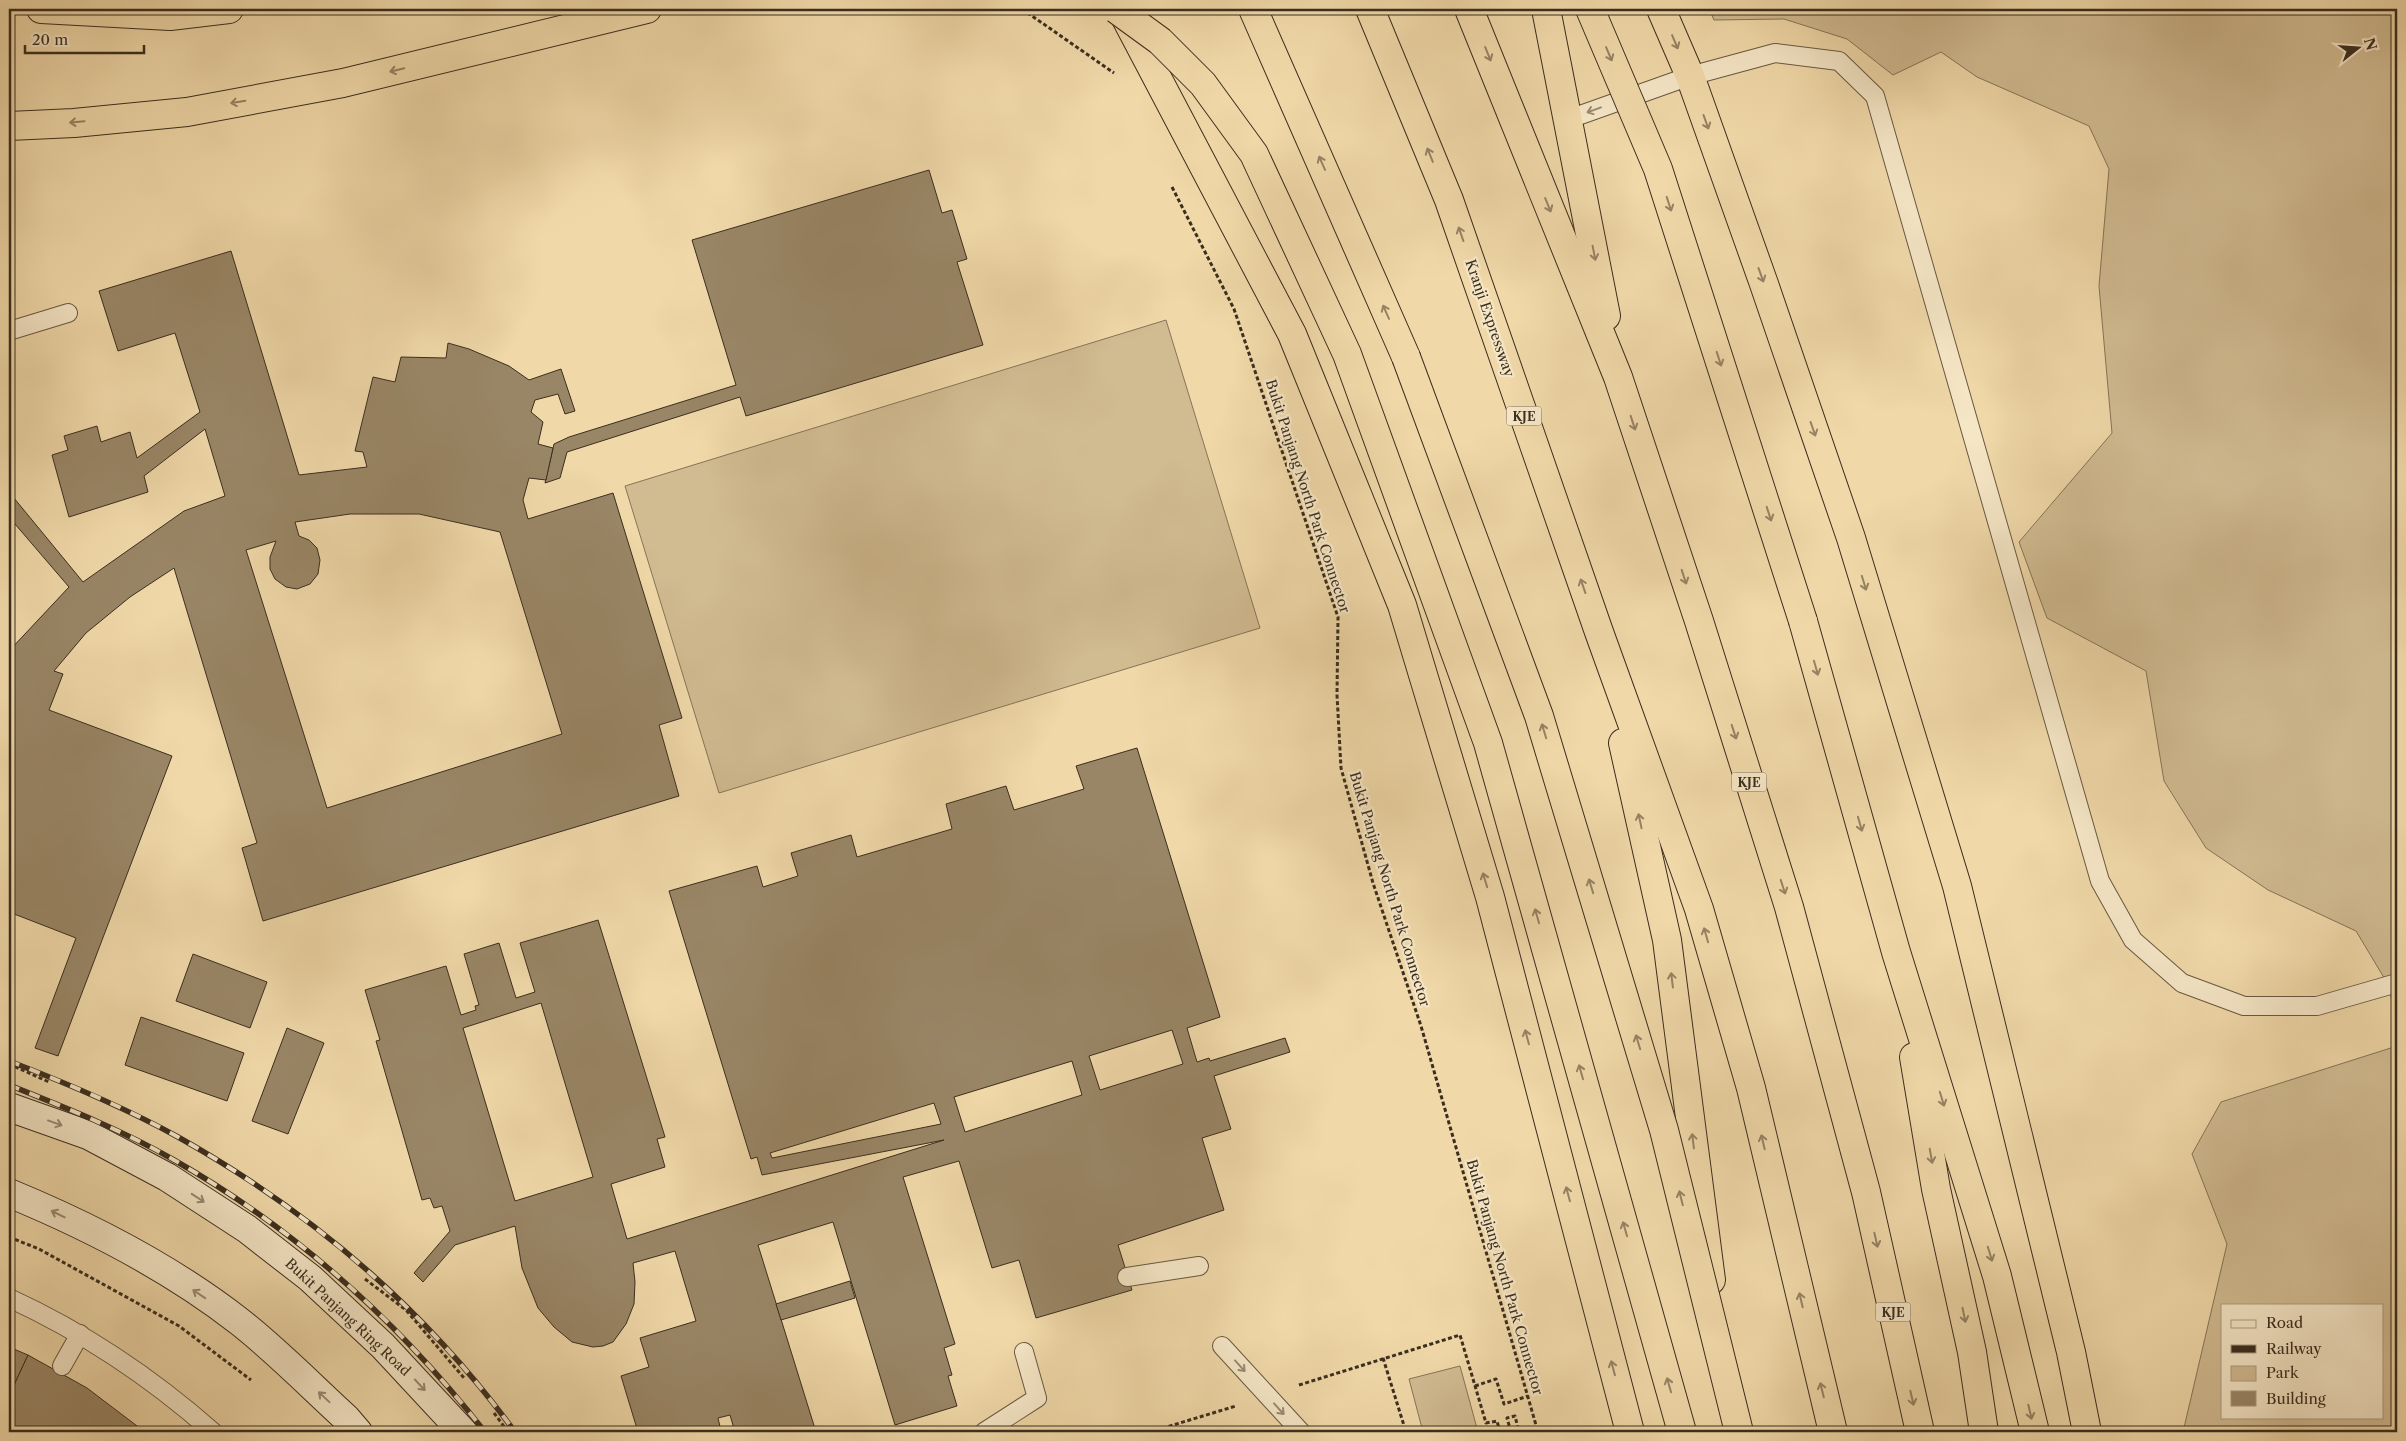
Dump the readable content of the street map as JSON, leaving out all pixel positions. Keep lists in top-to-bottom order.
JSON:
{
  "streets": {
    "highway": ["Kranji Expressway", "KJE"],
    "main road": ["Bukit Panjang Ring Road"],
    "path": ["Bukit Panjang North Park Connector"]
  },
  "crossings": [
    ["Kranji Expressway", "KJE"]
  ],
  "legend": [
    "Road",
    "Railway",
    "Park",
    "Building"
  ],
  "scale_bar": "20 m",
  "north": "right"
}
